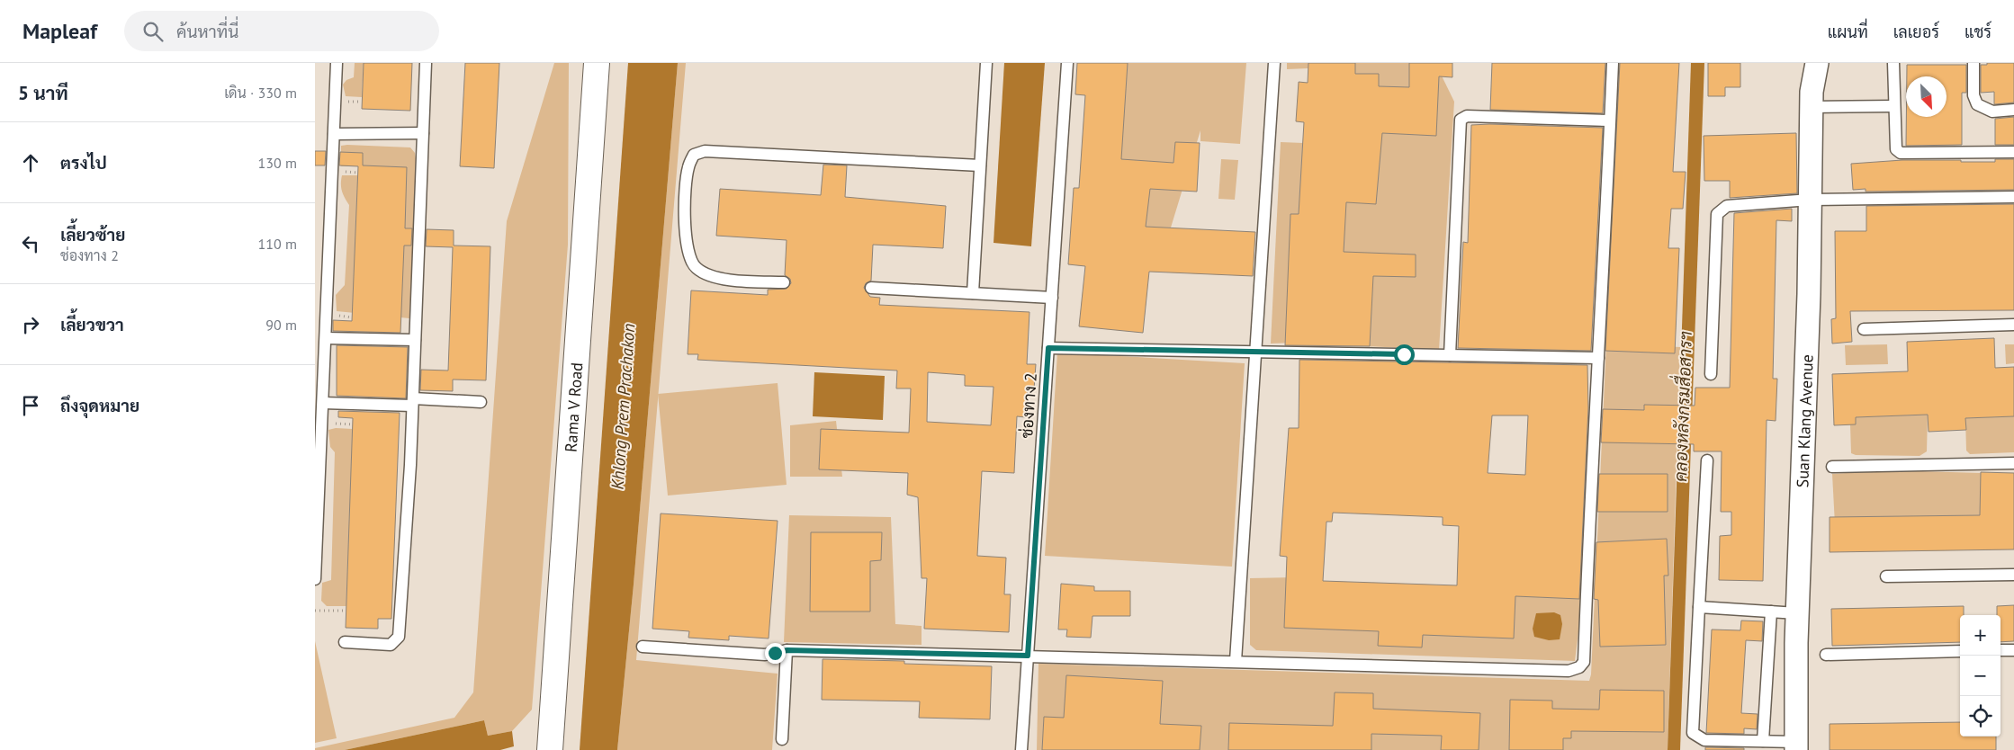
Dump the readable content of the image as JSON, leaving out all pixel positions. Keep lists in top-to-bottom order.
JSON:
{
  "streets": {
    "main road": ["Rama V Road"],
    "street": ["Suan Klang Avenue"],
    "lane": ["ช่องทาง 2"]
  },
  "water": ["Khlong Prem Prachakon", "คลองหลังกรมสื่อสารฯ"],
  "north": "bottom right",
  "page": {
    "header": "Mapleaf",
    "search": "ค้นหาที่นี่",
    "nav": ["แผนที่", "เลเยอร์", "แชร์"],
    "heading": ["5 นาที", "เดิน · 330 m"],
    "list": [
      ["ตรงไป", "130 m"],
      ["เลี้ยวซ้าย", "ช่องทาง 2", "110 m"],
      ["เลี้ยวขวา", "90 m"],
      "ถึงจุดหมาย"
    ],
    "map_buttons": ["+", "−"]
  }
}
